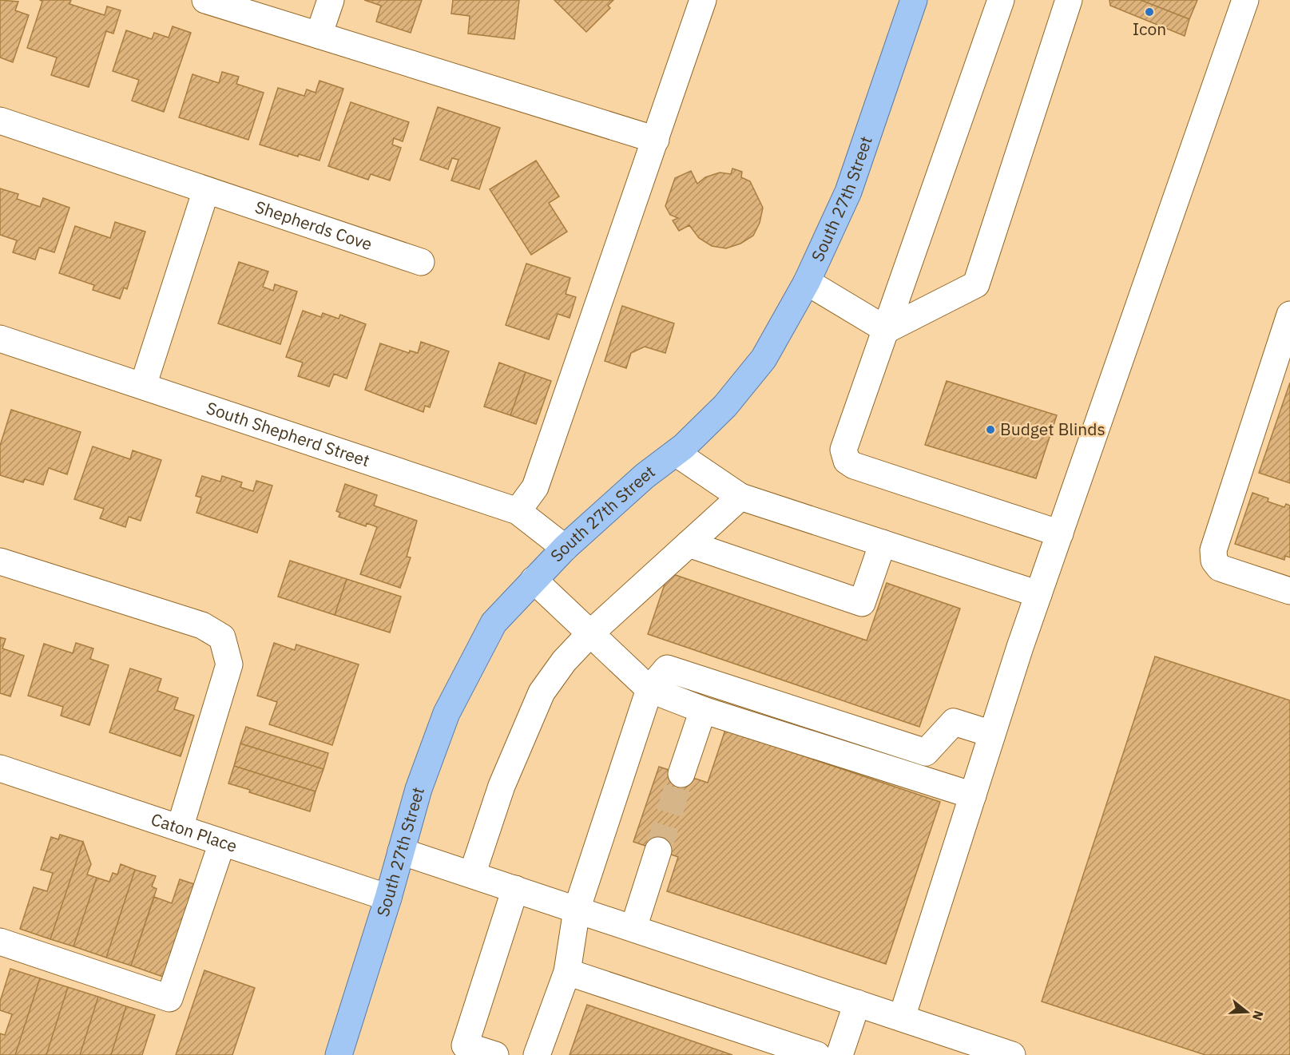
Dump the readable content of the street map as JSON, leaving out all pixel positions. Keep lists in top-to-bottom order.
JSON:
{
  "streets": {
    "main road": ["South 27th Street"],
    "street": ["Shepherds Cove", "South Shepherd Street", "Caton Place"]
  },
  "crossings": [
    ["South 27th Street", "South Shepherd Street"],
    ["South 27th Street", "Caton Place"]
  ],
  "places": ["Icon", "Budget Blinds"],
  "north": "right"
}
